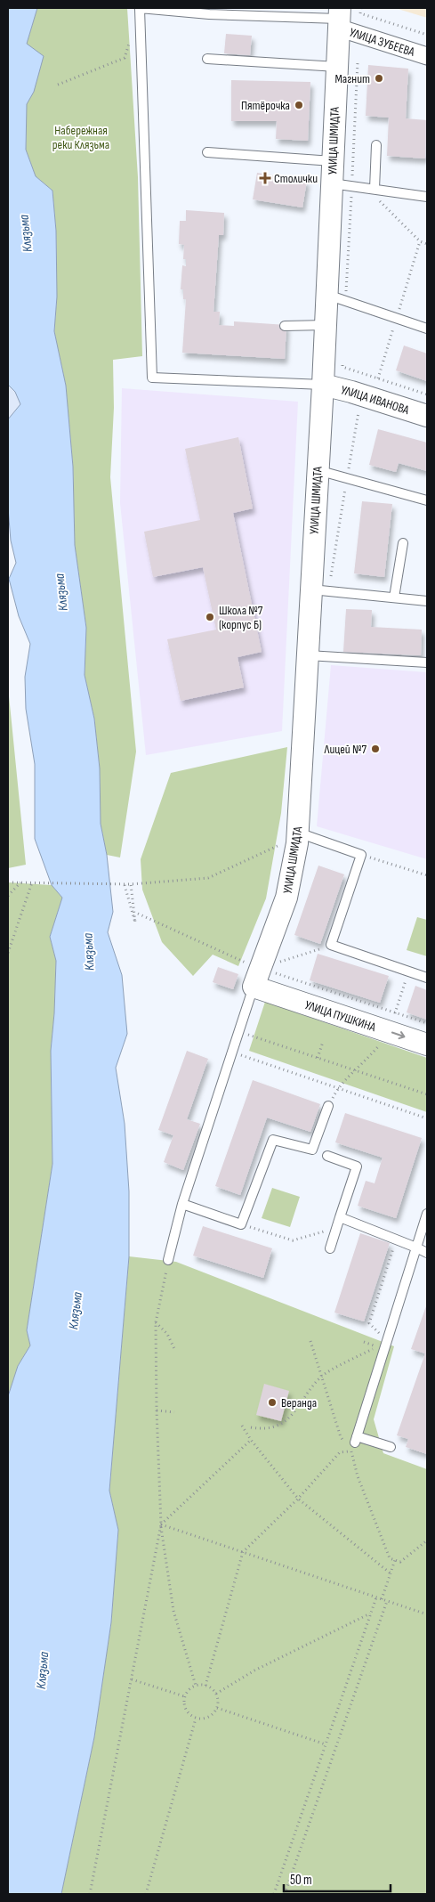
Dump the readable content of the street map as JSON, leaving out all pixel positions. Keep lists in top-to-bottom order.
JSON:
{
  "streets": {
    "street": [
      "УЛИЦА ЗУБЕЕВА",
      "УЛИЦА ШМИДТА",
      "УЛИЦА ИВАНОВА",
      "УЛИЦА ПУШКИНА"
    ]
  },
  "crossings": [
    ["УЛИЦА ЗУБЕЕВА", "УЛИЦА ШМИДТА"],
    ["УЛИЦА ШМИДТА", "УЛИЦА ИВАНОВА"],
    ["УЛИЦА ШМИДТА", "УЛИЦА ПУШКИНА"]
  ],
  "one_way": ["УЛИЦА ПУШКИНА"],
  "water": ["Клязьма"],
  "parks": ["Набережная реки Клязьма"],
  "places": {
    "other": [
      "Магнит",
      "Пятёрочка",
      "Школа №7 (корпус Б)",
      "Лицей №7",
      "Веранда"
    ],
    "health": ["Столички"]
  },
  "scale_bar": "50 m"
}
